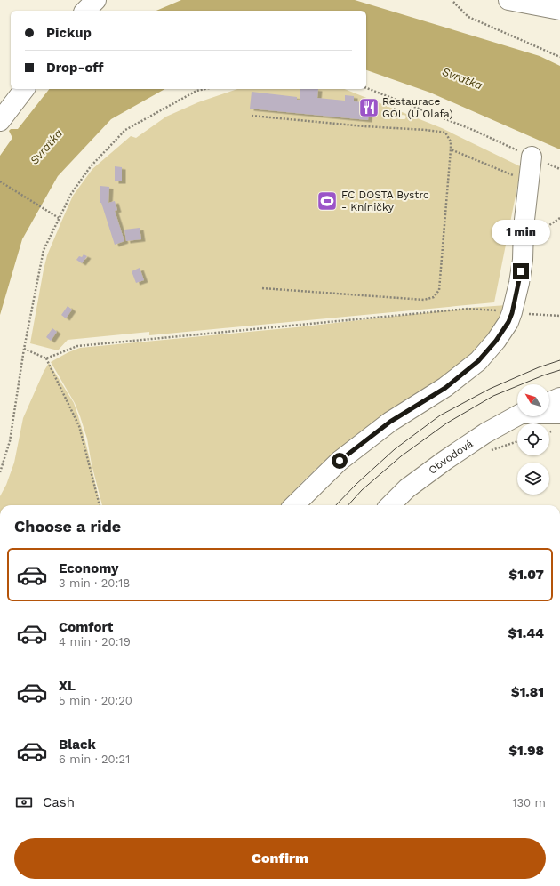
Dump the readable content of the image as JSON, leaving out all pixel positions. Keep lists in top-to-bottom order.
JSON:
{
  "streets": {
    "main road": ["Obvodová"]
  },
  "water": ["Svratka"],
  "places": {
    "restaurant": ["Restaurace GÓL (U Olafa)"],
    "sports": ["FC DOSTA Bystrc - Kníničky"]
  },
  "north": "top left",
  "page": {
    "banner": ["Pickup", "Drop-off"],
    "bubble": "1 min",
    "heading": "Choose a ride",
    "list": [
      {
        "name": "Economy",
        "note": "3 min · 20:18",
        "value": "$1.07"
      },
      {
        "name": "Comfort",
        "note": "4 min · 20:19",
        "value": "$1.44"
      },
      {
        "name": "XL",
        "note": "5 min · 20:20",
        "value": "$1.81"
      },
      {
        "name": "Black",
        "note": "6 min · 20:21",
        "value": "$1.98"
      }
    ],
    "pay": ["Cash", "130 m"],
    "buttons": "Confirm"
  }
}
